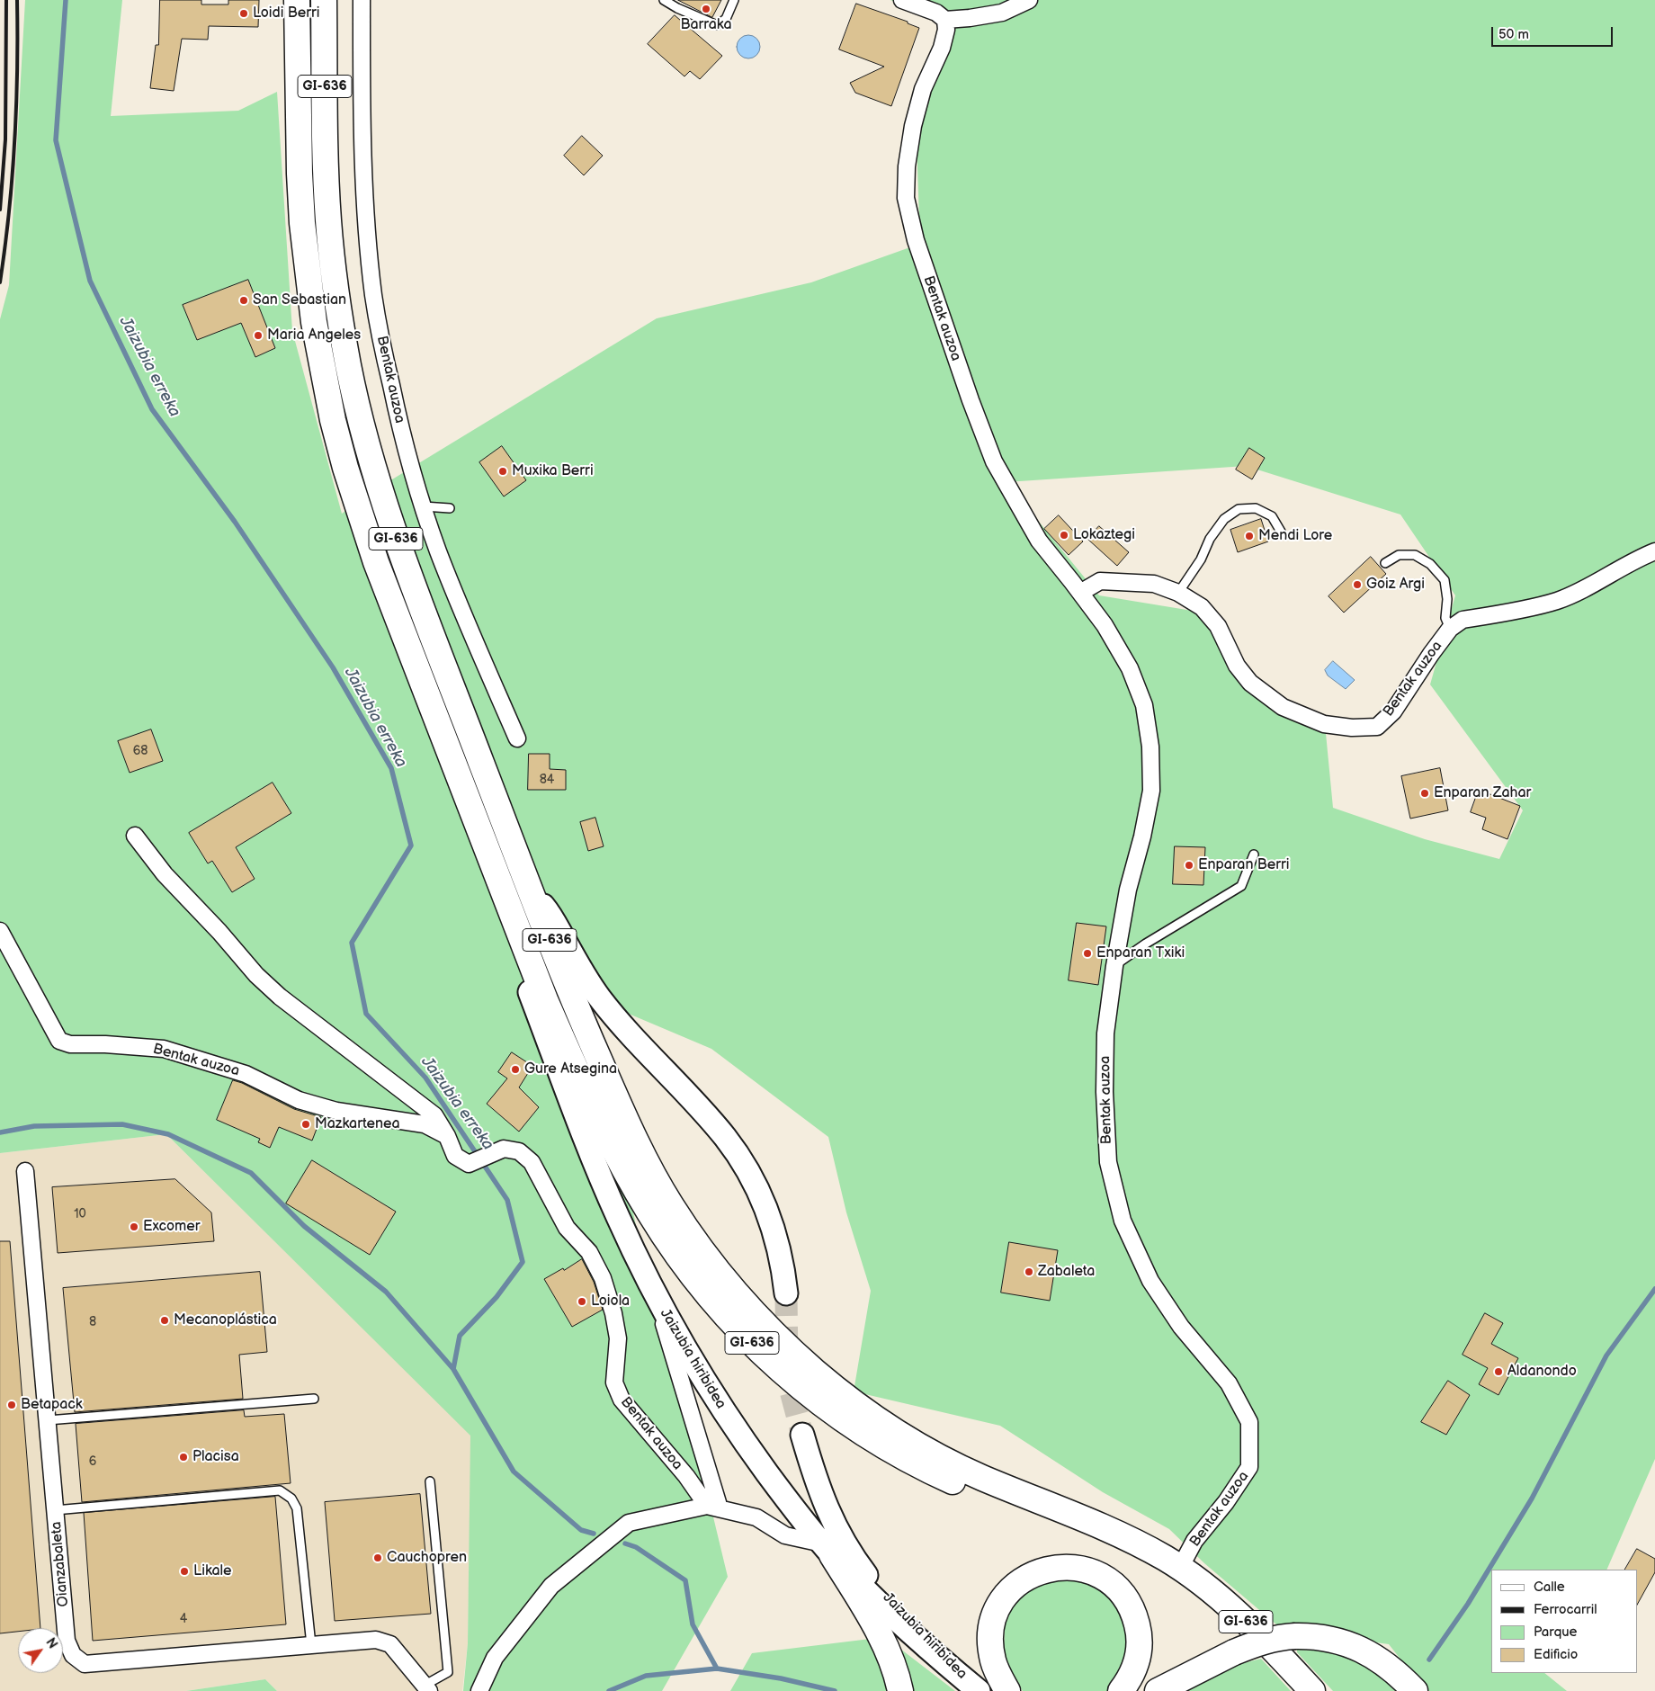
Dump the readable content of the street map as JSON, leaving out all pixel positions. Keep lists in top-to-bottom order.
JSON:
{
  "streets": {
    "main road": ["GI-636", "Jaizubia hiribidea"],
    "street": ["Bentak auzoa", "Oianzabaleta"]
  },
  "crossings": [
    ["GI-636", "Bentak auzoa"],
    ["GI-636", "Jaizubia hiribidea"]
  ],
  "water": ["Jaizubia erreka"],
  "places": [
    "Barraka",
    "Loidi Berri",
    "San Sebastian",
    "Maria Angeles",
    "Muxika Berri",
    "Lokaztegi",
    "Mendi Lore",
    "Goiz Argi",
    "Enparan Zahar",
    "Enparan Berri",
    "Enparan Txiki",
    "Gure Atsegina",
    "Mazkartenea",
    "Excomer",
    "Zabaleta",
    "Loiola",
    "Mecanoplástica",
    "Aldanondo",
    "Betapack",
    "Placisa",
    "Cauchopren",
    "Likale"
  ],
  "house_numbers": [
    "68",
    "84",
    "10",
    "8",
    "6",
    "4"
  ],
  "legend": [
    "Calle",
    "Ferrocarril",
    "Parque",
    "Edificio"
  ],
  "scale_bar": "50 m",
  "north": "top right"
}
